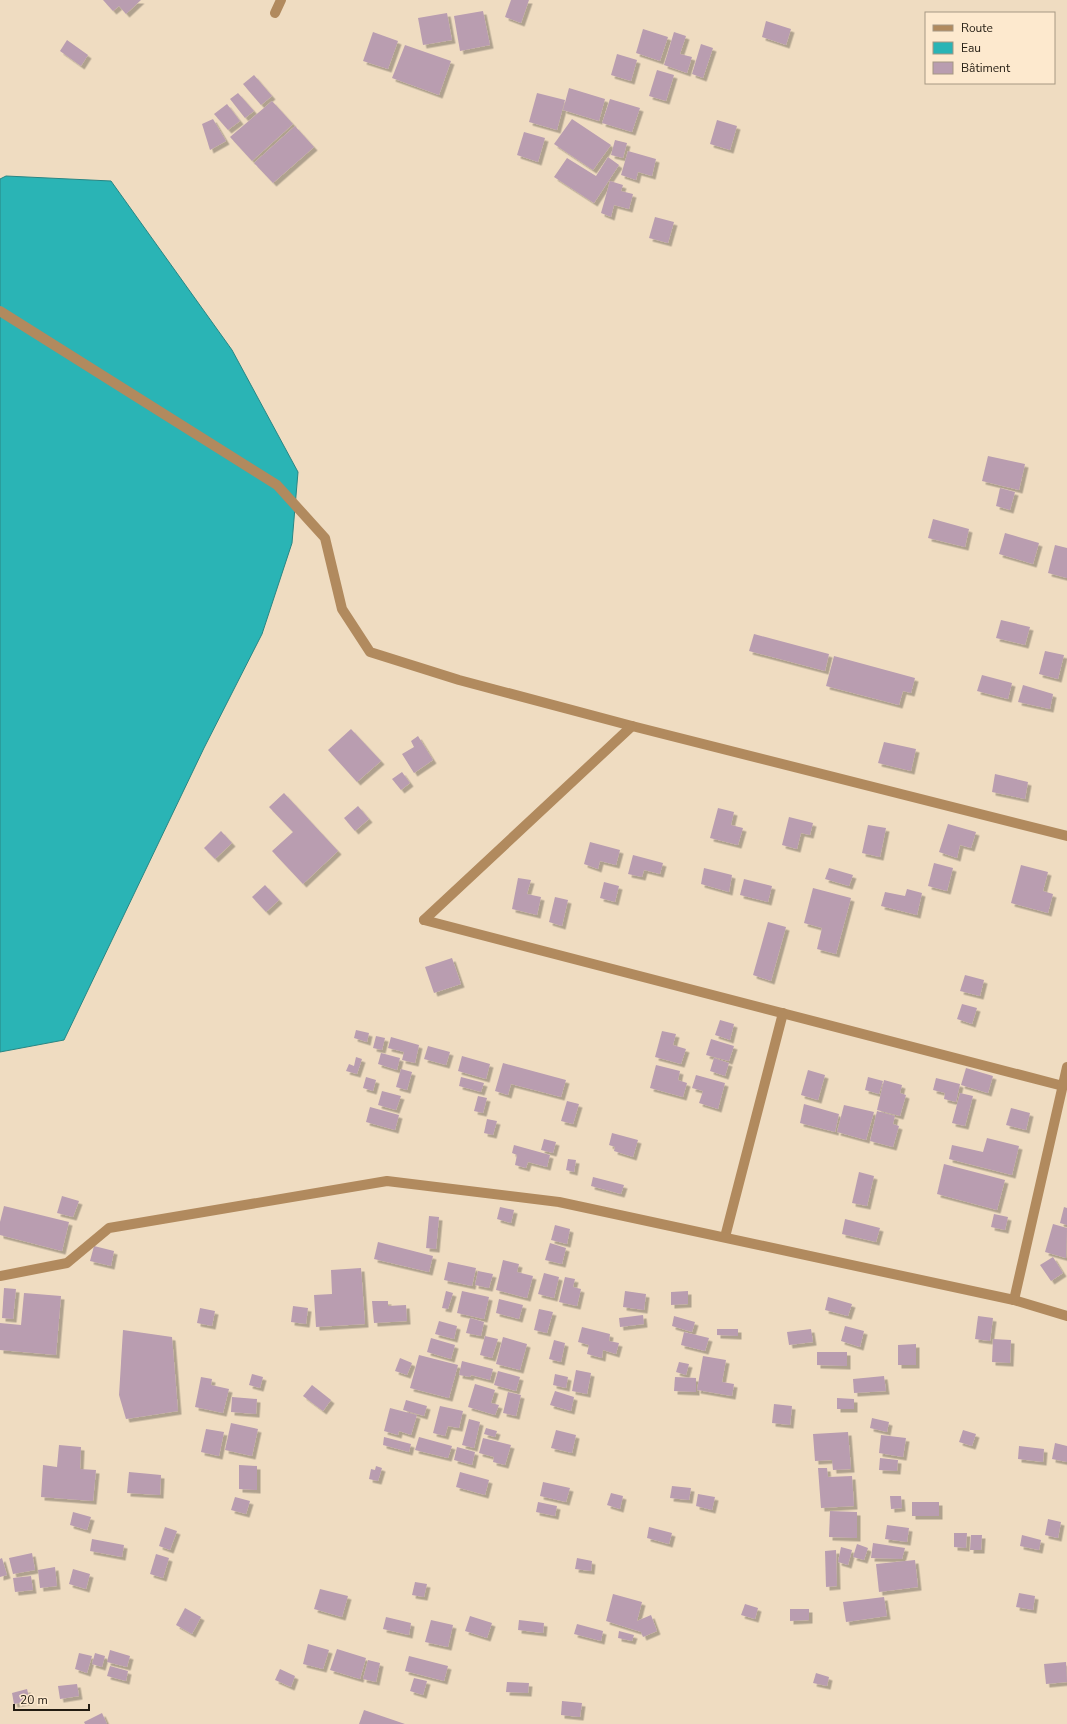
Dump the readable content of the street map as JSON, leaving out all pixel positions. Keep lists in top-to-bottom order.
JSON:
{
  "legend": ["Route", "Eau", "Bâtiment"],
  "scale_bar": "20 m"
}
